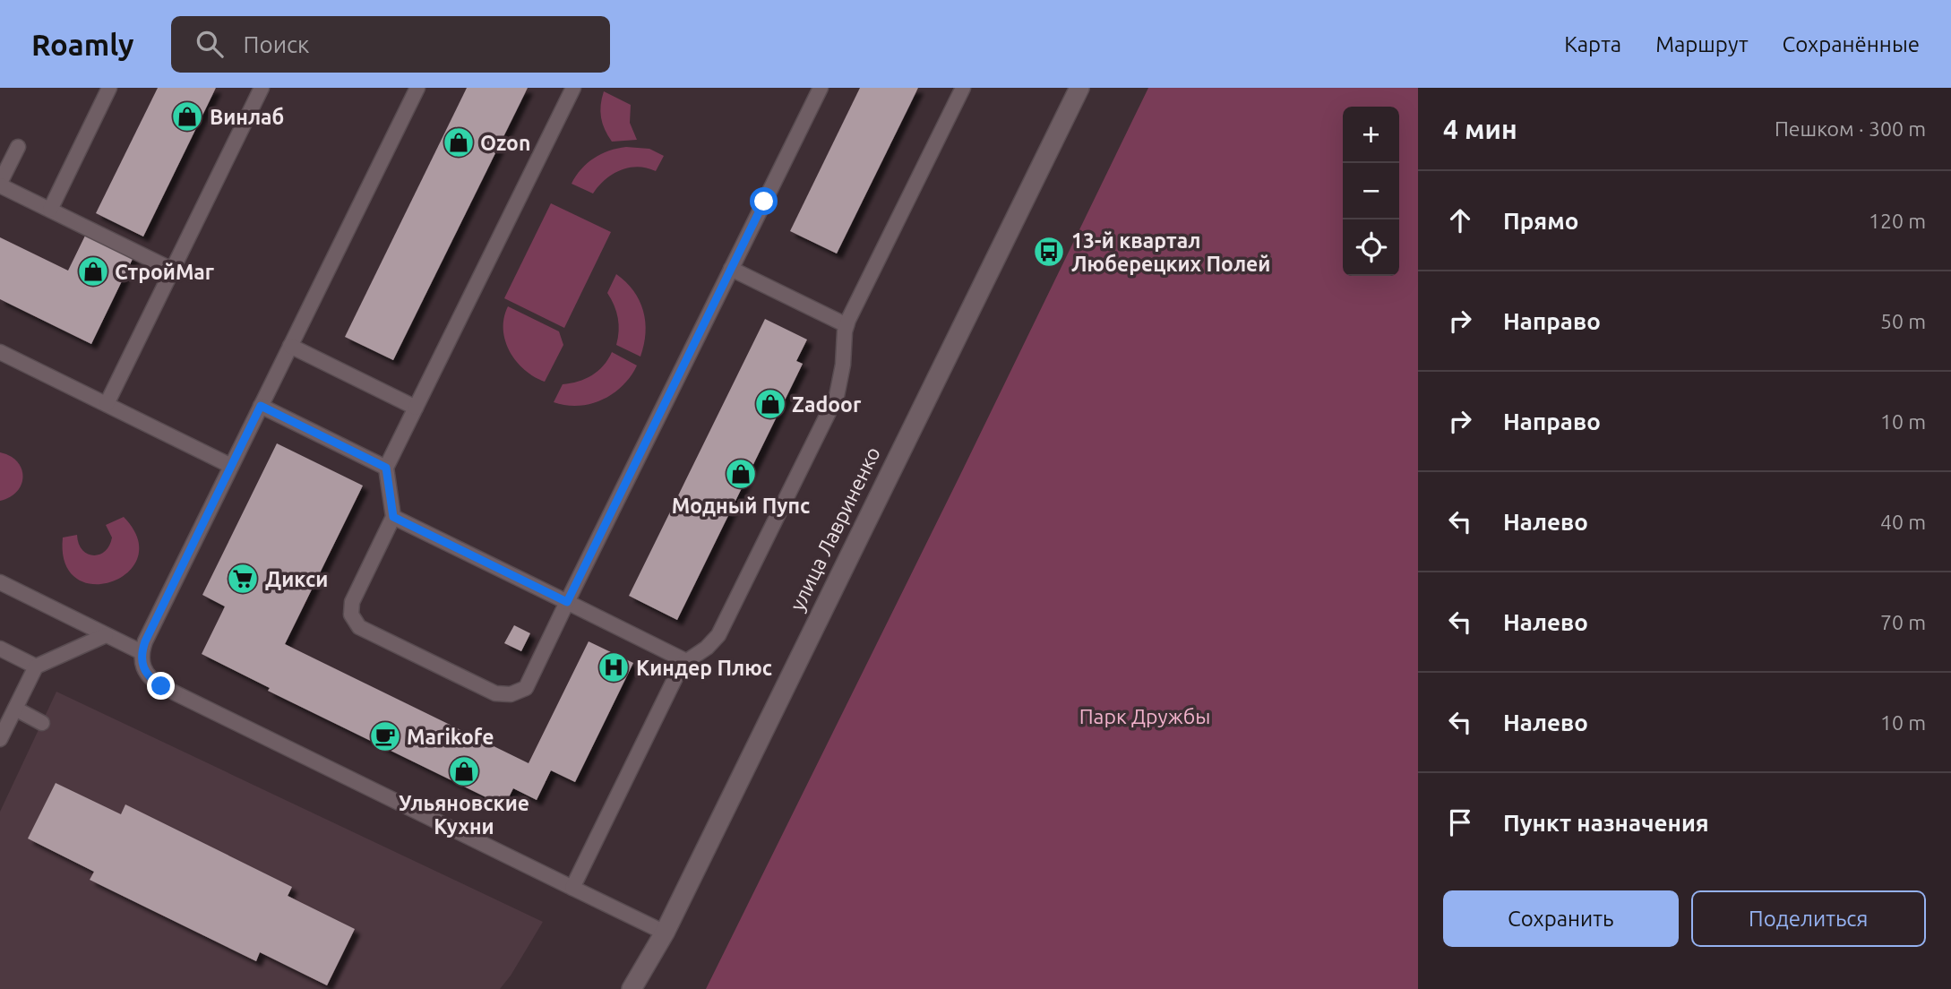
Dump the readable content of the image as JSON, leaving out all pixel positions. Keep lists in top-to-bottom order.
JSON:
{
  "streets": {
    "street": ["улица Лавриненко"]
  },
  "parks": ["Парк Дружбы"],
  "places": {
    "shop": [
      "Винлаб",
      "Ozon",
      "СтройМаг",
      "Zadoor",
      "Модный Пупс",
      "Ульяновские Кухни"
    ],
    "bus stop": ["13-й квартал Люберецких Полей"],
    "supermarket": ["Дикси"],
    "hospital": ["Киндер Плюс"],
    "cafe": ["Marikofe"]
  },
  "page": {
    "header": "Roamly",
    "search": "Поиск",
    "nav": ["Карта", "Маршрут", "Сохранённые"],
    "heading": ["4 мин", "Пешком · 300 m"],
    "map_buttons": ["+", "−"],
    "list": [
      ["Прямо", "120 m"],
      ["Направо", "50 m"],
      ["Направо", "10 m"],
      ["Налево", "40 m"],
      ["Налево", "70 m"],
      ["Налево", "10 m"],
      "Пункт назначения"
    ],
    "buttons": ["Сохранить", "Поделиться"]
  }
}
